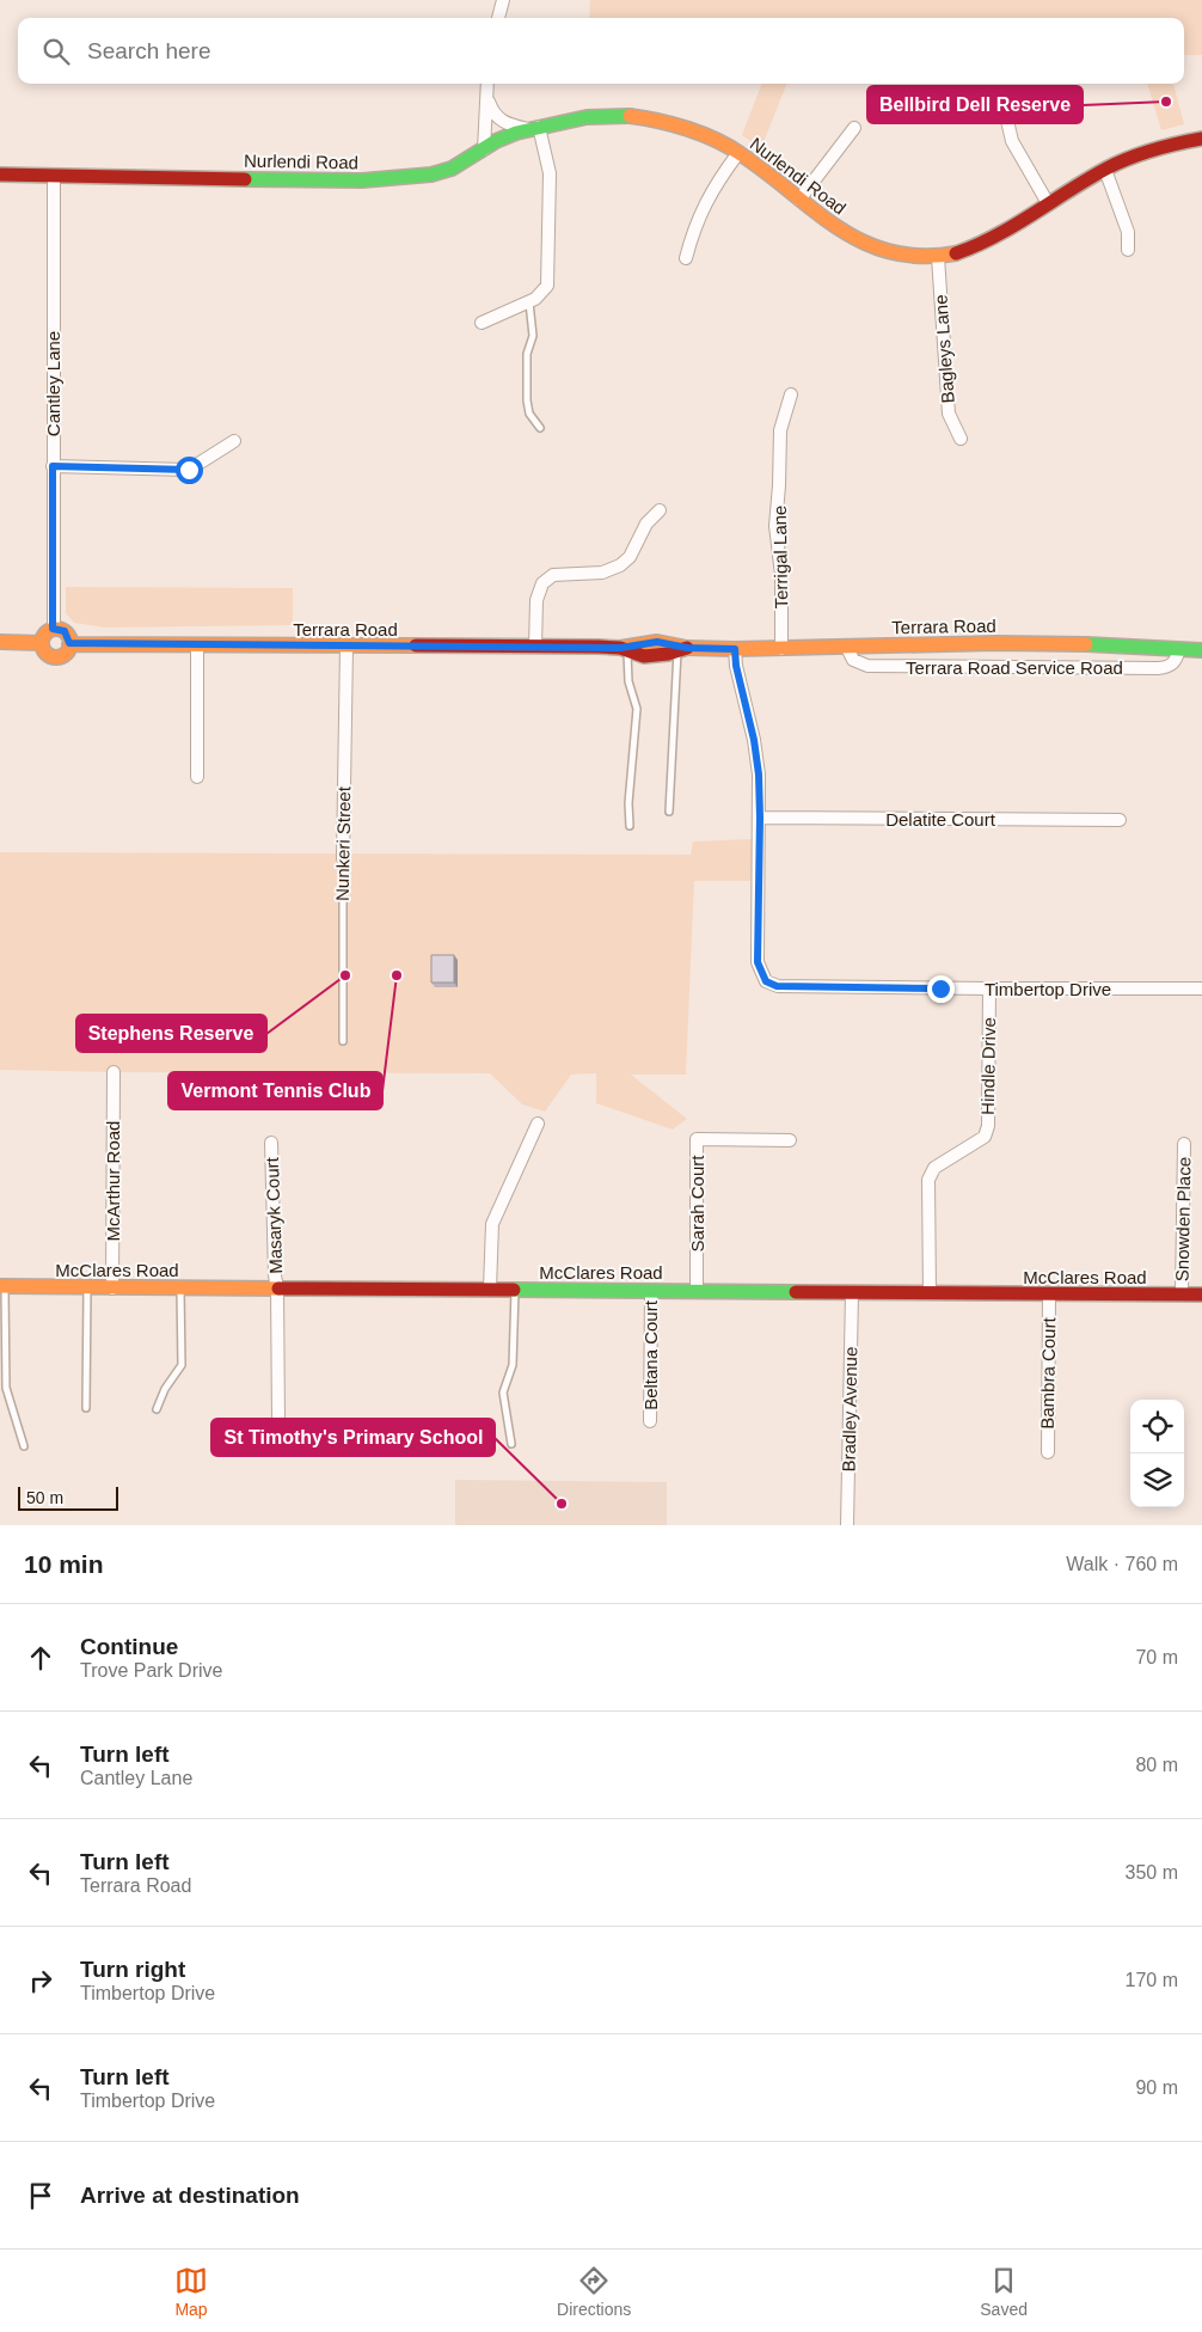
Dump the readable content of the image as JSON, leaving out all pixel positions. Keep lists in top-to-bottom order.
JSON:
{
  "streets": {
    "street": [
      "Nurlendi Road",
      "Bagleys Lane",
      "Cantley Lane",
      "Terrigal Lane",
      "Terrara Road",
      "Terrara Road Service Road",
      "Delatite Court",
      "Nunkeri Street",
      "Timbertop Drive",
      "Hindle Drive",
      "McArthur Road",
      "Sarah Court",
      "Masaryk Court",
      "Snowden Place",
      "McClares Road",
      "Beltana Court",
      "Bambra Court",
      "Bradley Avenue"
    ]
  },
  "crossings": [
    ["Nurlendi Road", "Bagleys Lane"],
    ["Nurlendi Road", "Cantley Lane"],
    ["Cantley Lane", "Terrara Road"],
    ["Terrigal Lane", "Terrara Road"],
    ["Terrara Road", "Terrara Road Service Road"],
    ["Terrara Road", "Nunkeri Street"],
    ["Terrara Road", "Timbertop Drive"],
    ["Delatite Court", "Timbertop Drive"],
    ["Timbertop Drive", "Hindle Drive"],
    ["Hindle Drive", "McClares Road"],
    ["McArthur Road", "McClares Road"],
    ["Sarah Court", "McClares Road"],
    ["Masaryk Court", "McClares Road"],
    ["Snowden Place", "McClares Road"],
    ["McClares Road", "Beltana Court"],
    ["McClares Road", "Bambra Court"],
    ["McClares Road", "Bradley Avenue"]
  ],
  "places": [
    "Bellbird Dell Reserve",
    "Stephens Reserve",
    "Vermont Tennis Club",
    "St Timothy's Primary School"
  ],
  "scale_bar": "50 m",
  "page": {
    "search": "Search here",
    "scale": "50 m",
    "heading": ["10 min", "Walk · 760 m"],
    "list": [
      ["Continue", "Trove Park Drive", "70 m"],
      ["Turn left", "Cantley Lane", "80 m"],
      ["Turn left", "Terrara Road", "350 m"],
      ["Turn right", "Timbertop Drive", "170 m"],
      ["Turn left", "Timbertop Drive", "90 m"],
      "Arrive at destination"
    ],
    "nav": ["Map", "Directions", "Saved"]
  }
}
